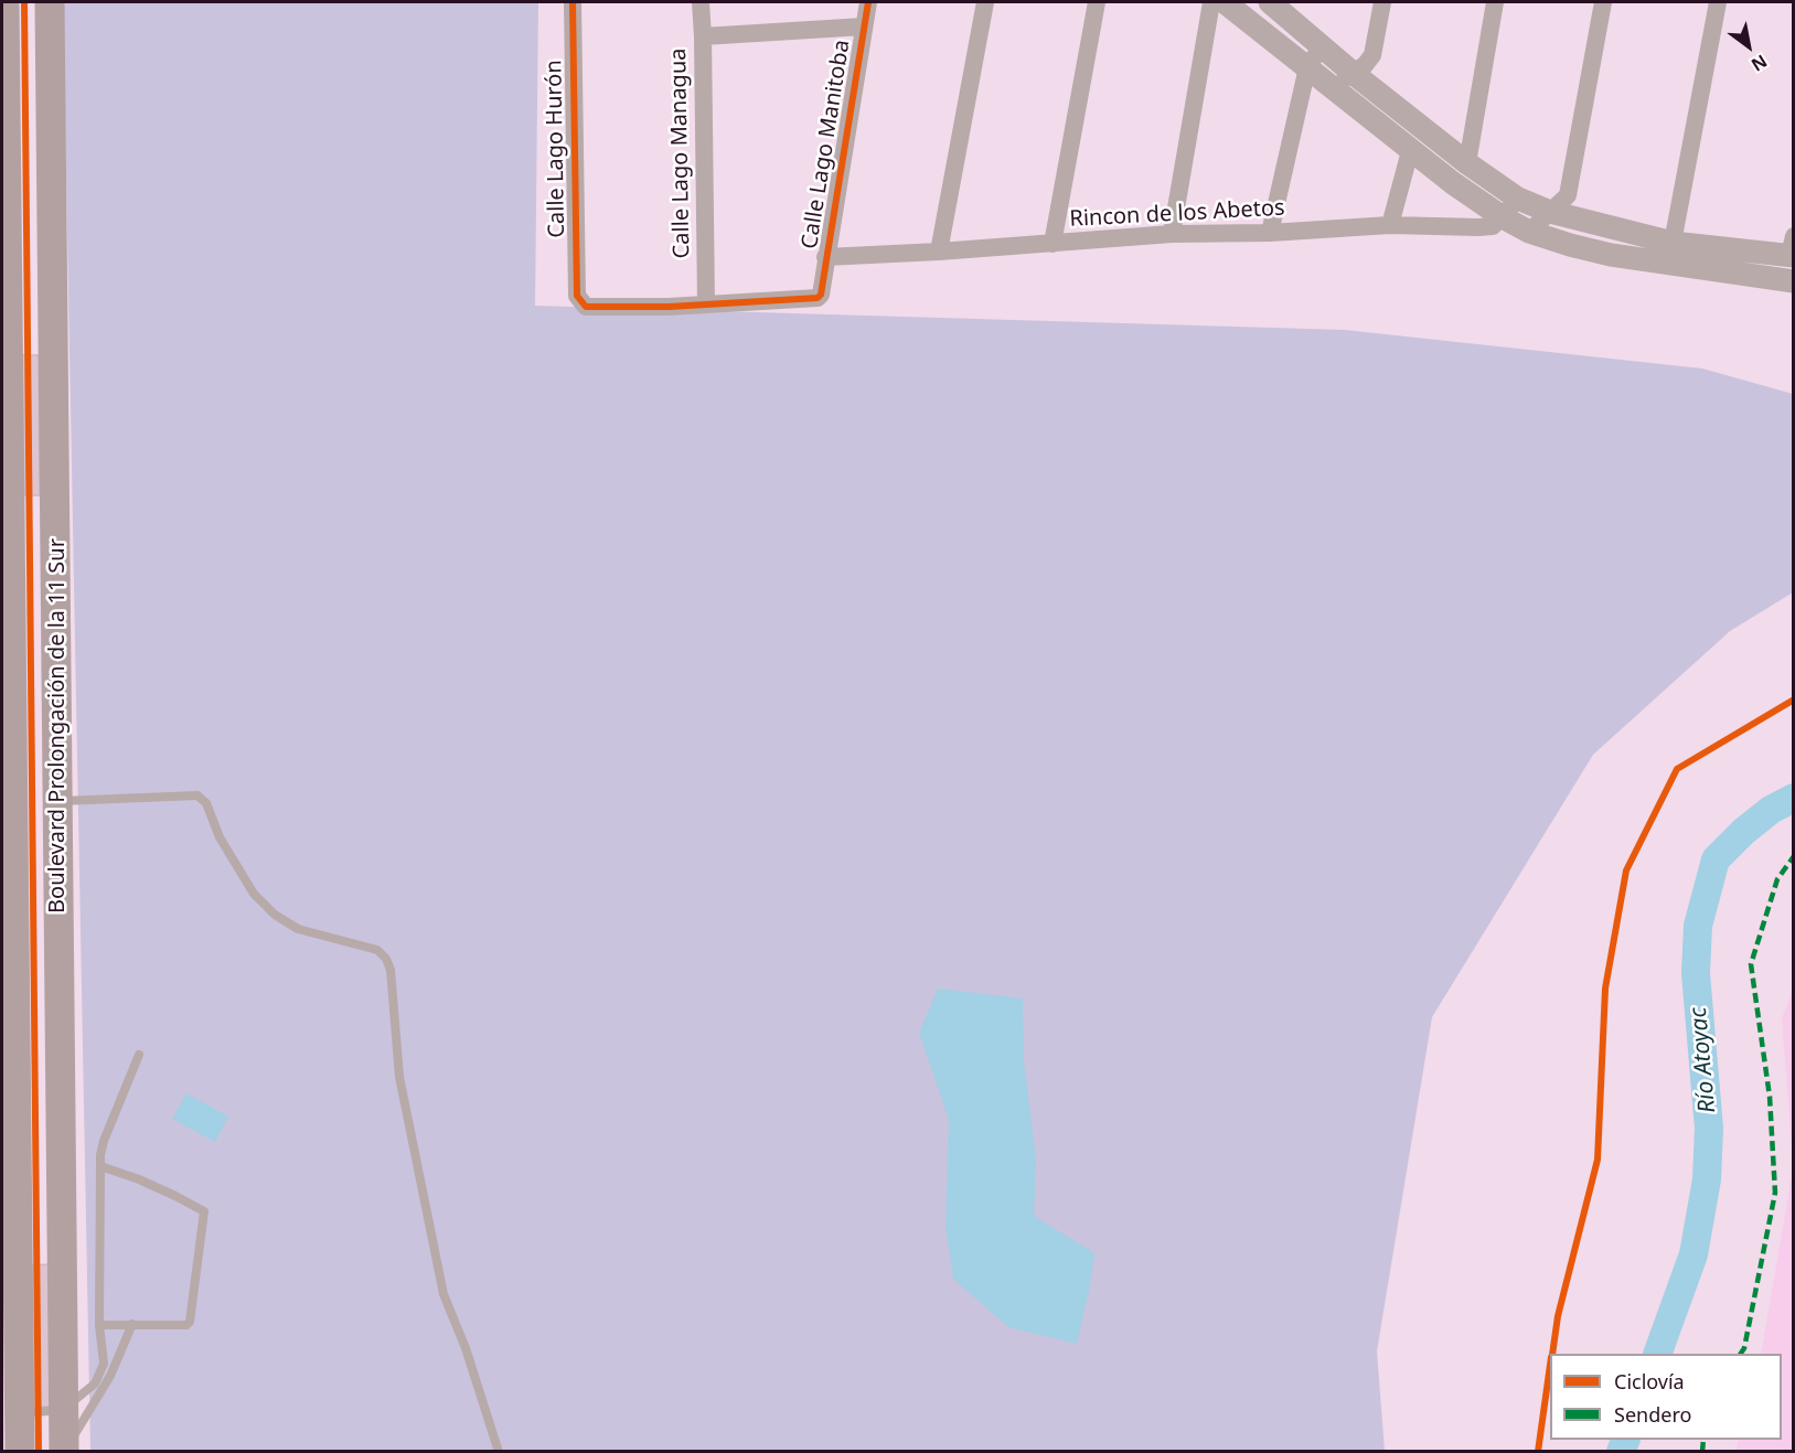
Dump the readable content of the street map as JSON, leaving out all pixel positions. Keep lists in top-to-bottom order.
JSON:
{
  "streets": {
    "main road": ["Boulevard Prolongación de la 11 Sur"],
    "street": [
      "Calle Lago Manitoba",
      "Calle Lago Hurón",
      "Calle Lago Managua",
      "Rincon de los Abetos"
    ]
  },
  "crossings": [
    ["Calle Lago Manitoba", "Calle Lago Hurón"],
    ["Calle Lago Manitoba", "Calle Lago Managua"],
    ["Calle Lago Manitoba", "Rincon de los Abetos"],
    ["Calle Lago Hurón", "Calle Lago Managua"]
  ],
  "water": ["Río Atoyac"],
  "legend": ["Ciclovía", "Sendero"],
  "north": "bottom right"
}
